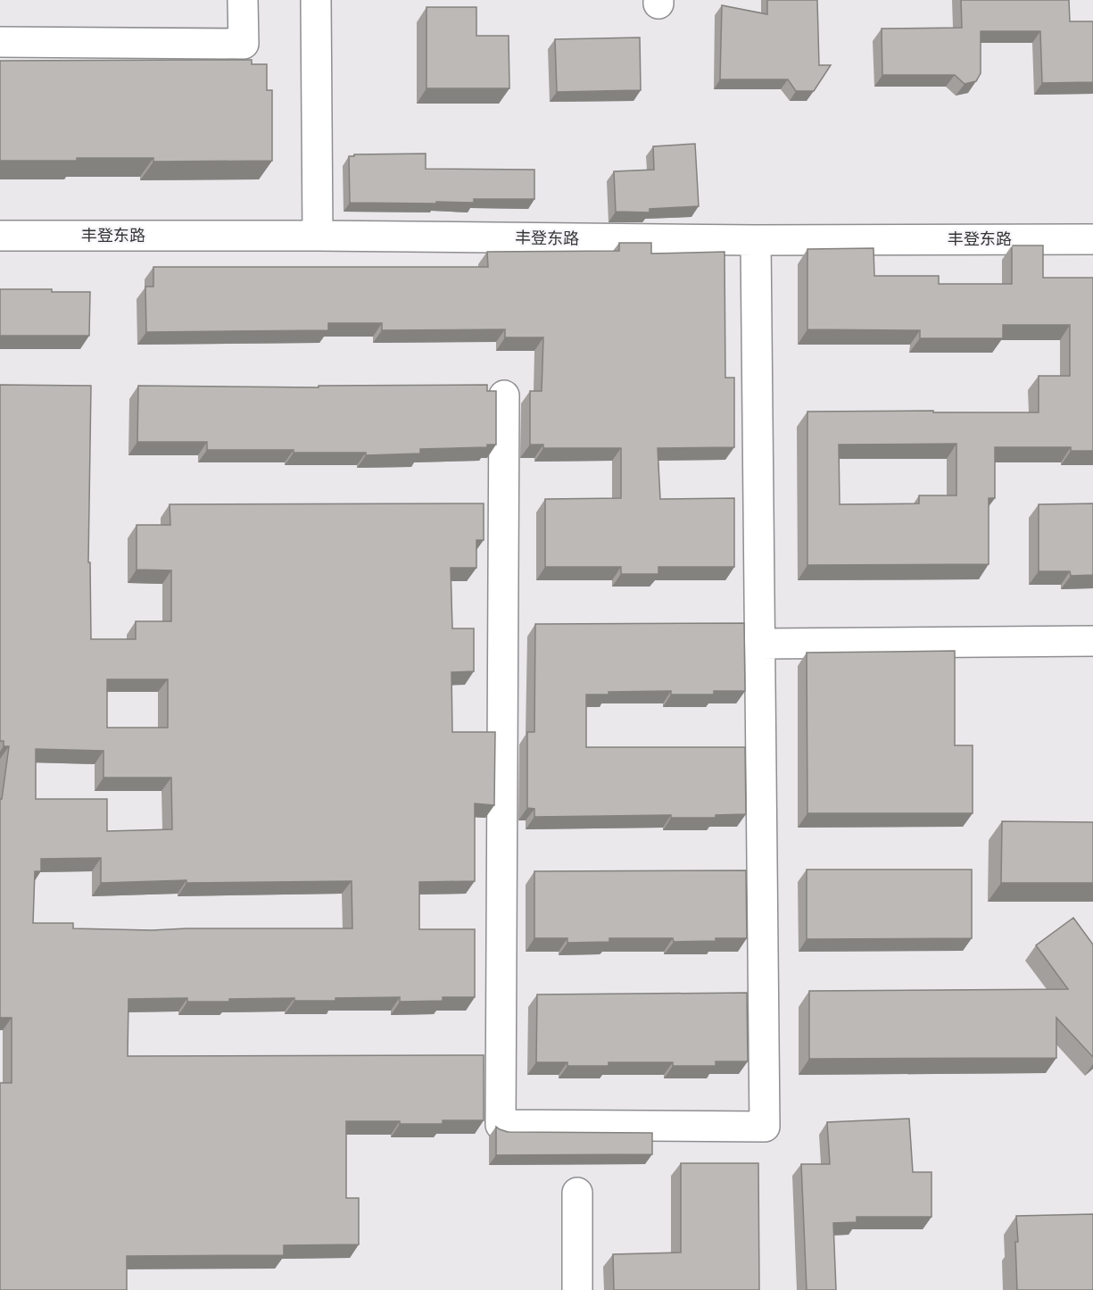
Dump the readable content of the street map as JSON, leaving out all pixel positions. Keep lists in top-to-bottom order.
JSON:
{
  "streets": {
    "street": ["丰登东路"]
  }
}
